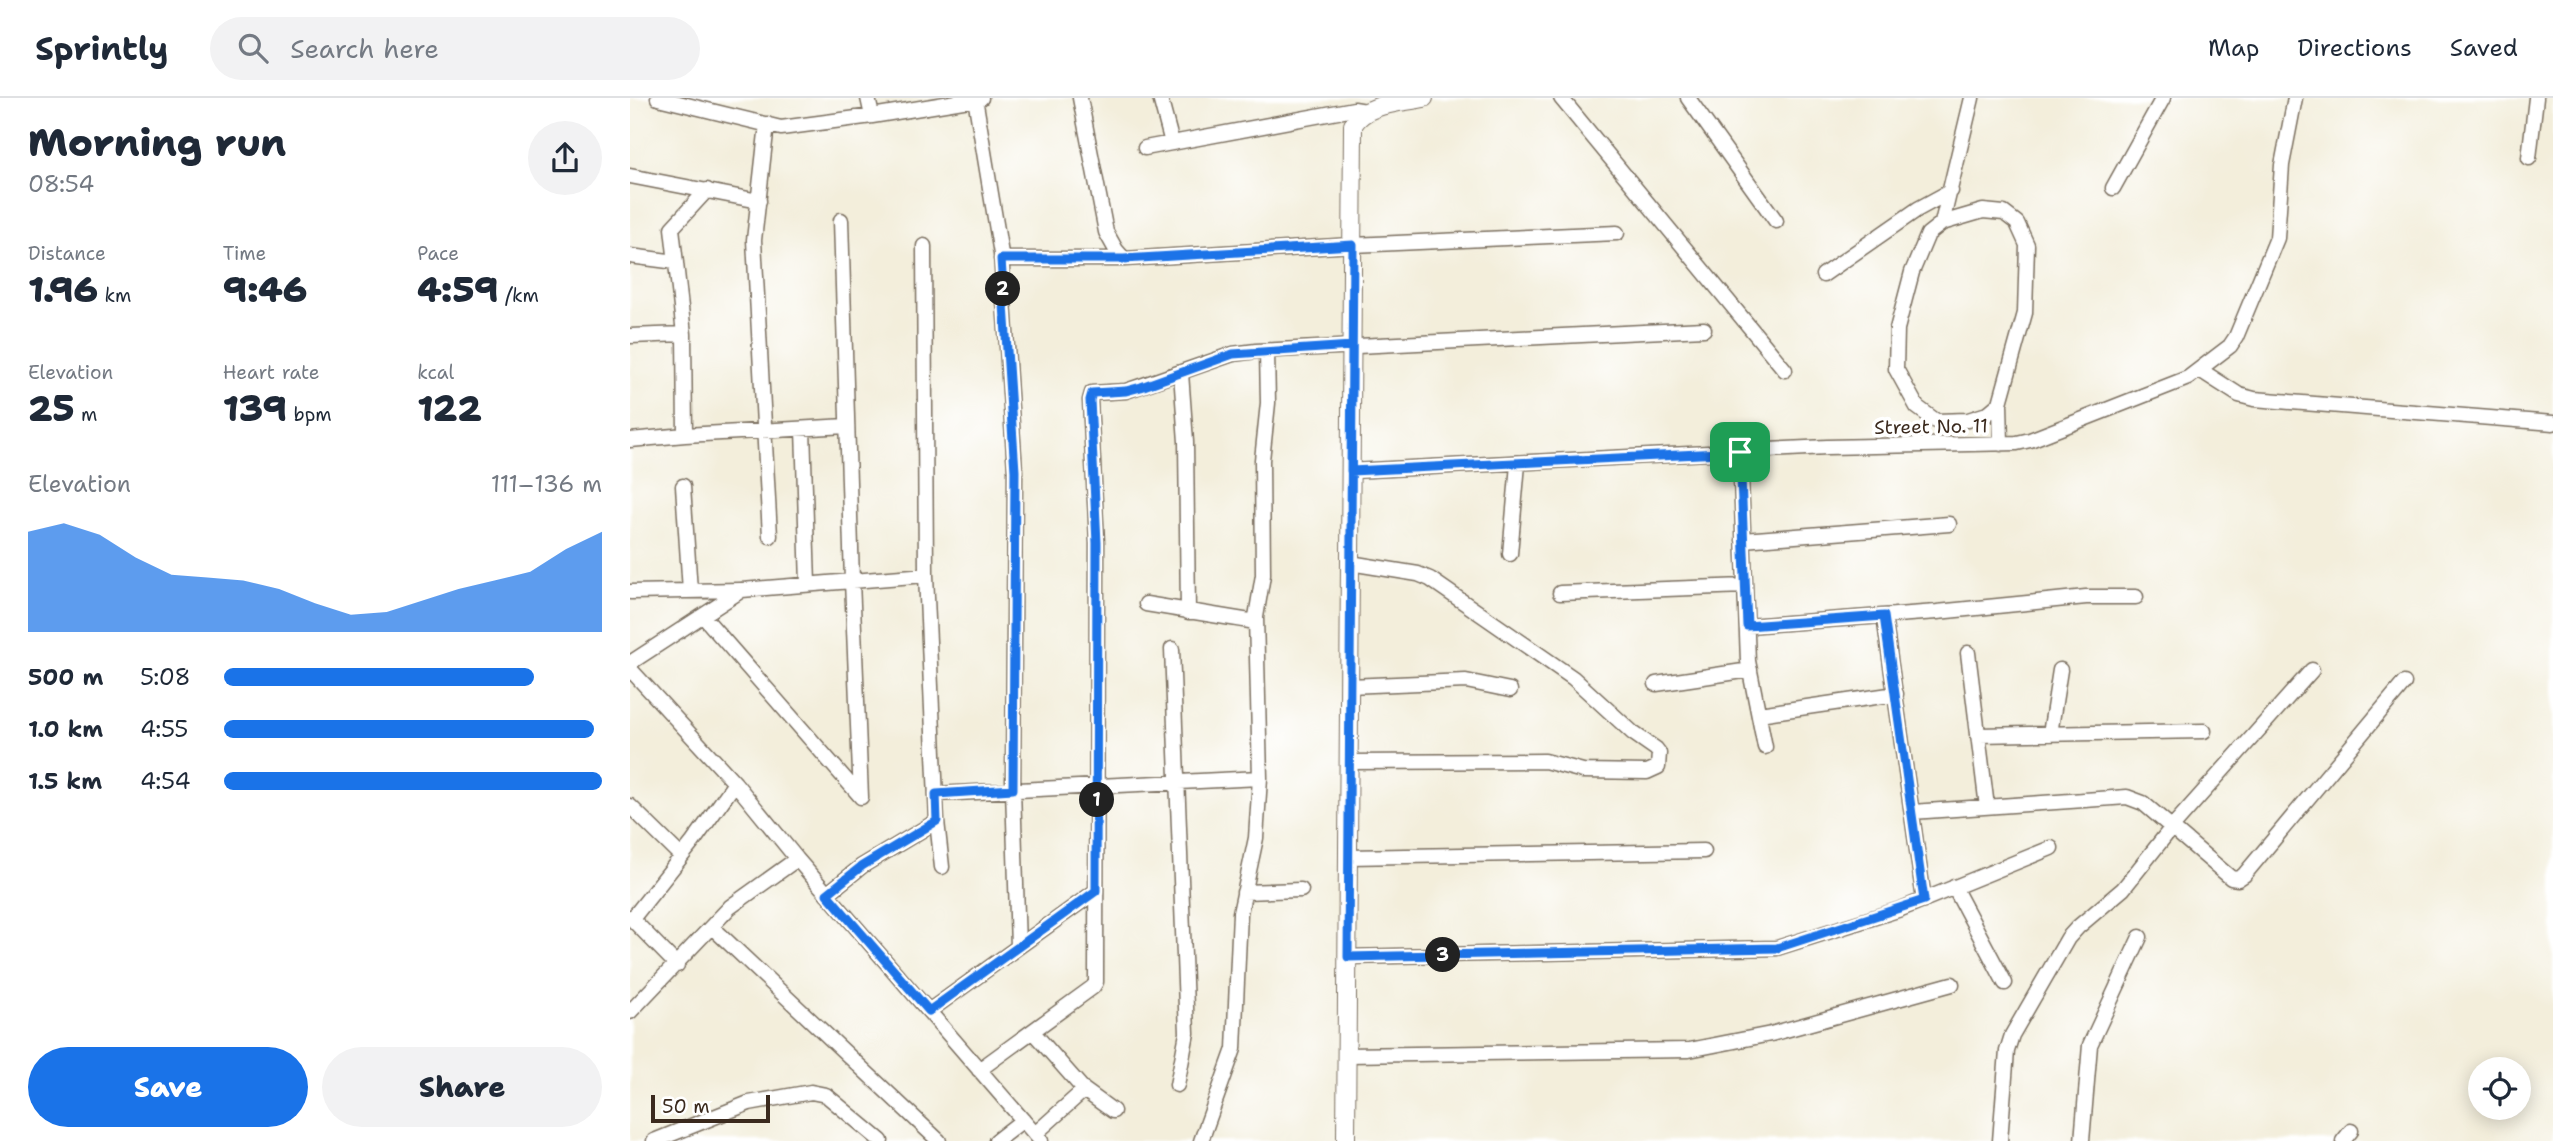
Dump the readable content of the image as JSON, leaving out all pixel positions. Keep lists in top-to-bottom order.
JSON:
{
  "streets": {
    "street": ["Street No. 11"]
  },
  "scale_bar": "50 m",
  "page": {
    "header": "Sprintly",
    "search": "Search here",
    "nav": ["Map", "Directions", "Saved"],
    "heading": ["Morning run", "08:54"],
    "stats": [
      ["Distance", "1.96 km"],
      ["Time", "9:46"],
      ["Pace", "4:59 /km"],
      ["Elevation", "25 m"],
      ["Heart rate", "139 bpm"],
      ["kcal", "122"]
    ],
    "pins": ["2", "1", "3"],
    "chart": ["Elevation", "111–136 m"],
    "list": [
      {
        "name": "500 m",
        "note": "5:08"
      },
      {
        "name": "1.0 km",
        "note": "4:55"
      },
      {
        "name": "1.5 km",
        "note": "4:54"
      }
    ],
    "buttons": ["Save", "Share"],
    "scale": "50 m"
  }
}
